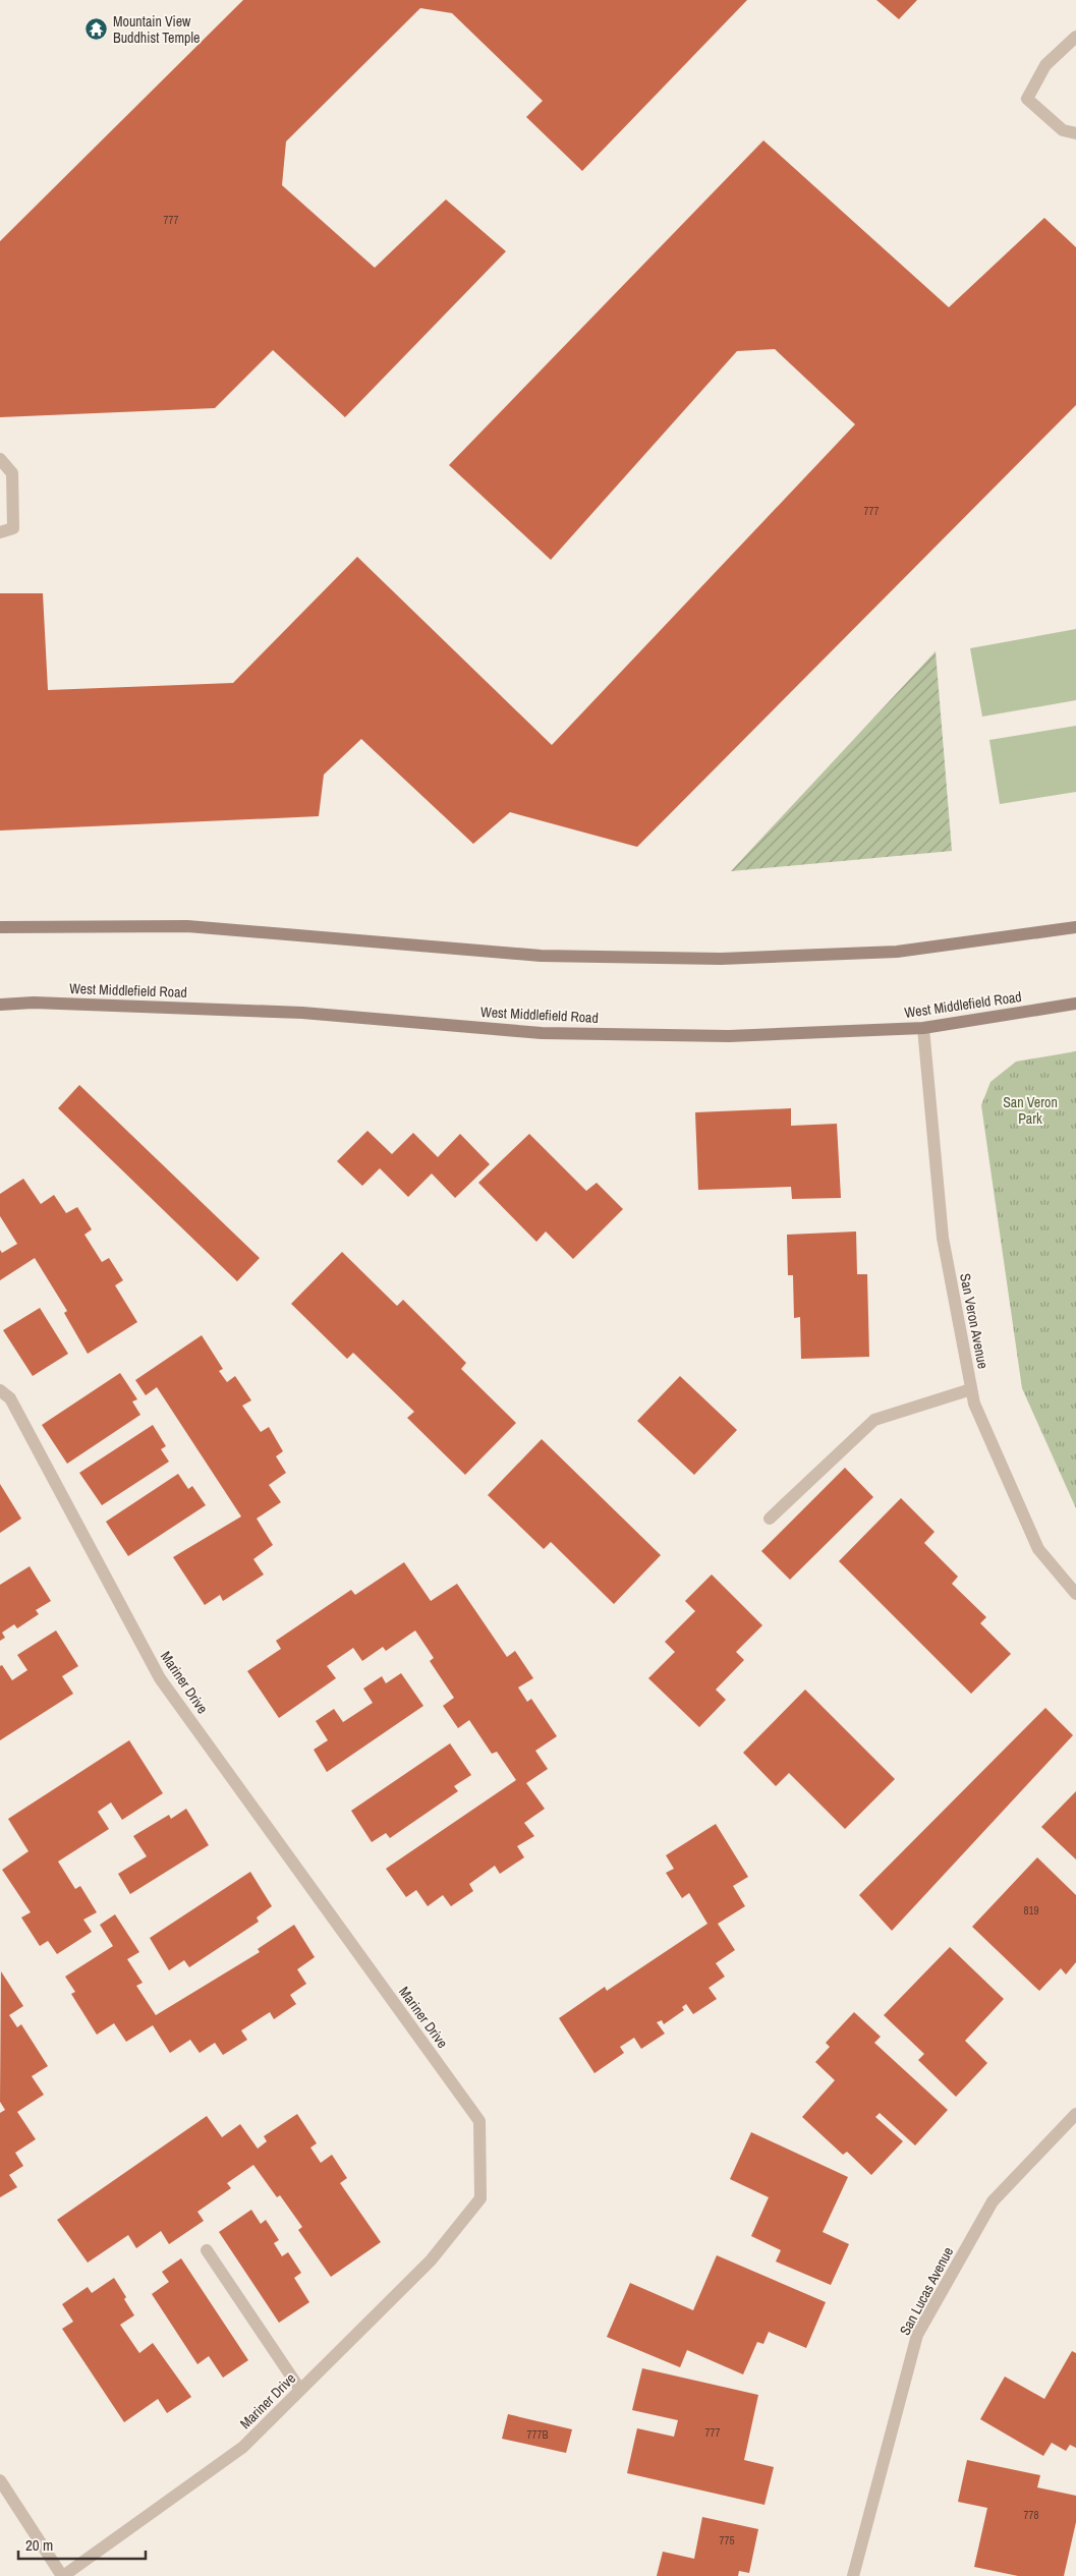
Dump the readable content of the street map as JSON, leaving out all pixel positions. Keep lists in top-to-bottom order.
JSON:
{
  "streets": {
    "main road": ["West Middlefield Road"],
    "street": ["San Veron Avenue", "Mariner Drive", "San Lucas Avenue"]
  },
  "crossings": [
    ["West Middlefield Road", "San Veron Avenue"]
  ],
  "parks": ["San Veron Park"],
  "places": {
    "temple": ["Mountain View Buddhist Temple"]
  },
  "house_numbers": [
    "777",
    "777",
    "819",
    "777",
    "777B",
    "778",
    "775"
  ],
  "scale_bar": "20 m"
}
